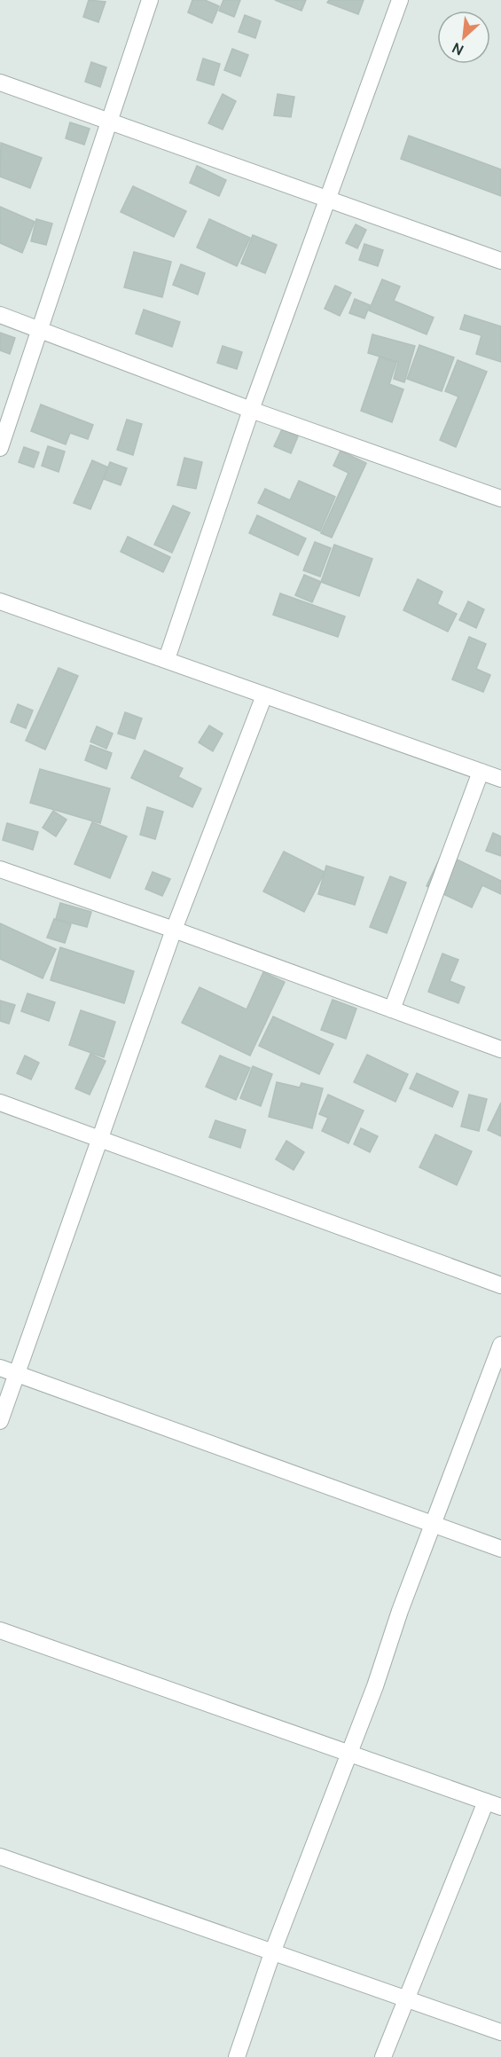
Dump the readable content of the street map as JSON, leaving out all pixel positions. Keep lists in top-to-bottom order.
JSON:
{
  "north": "bottom left"
}
